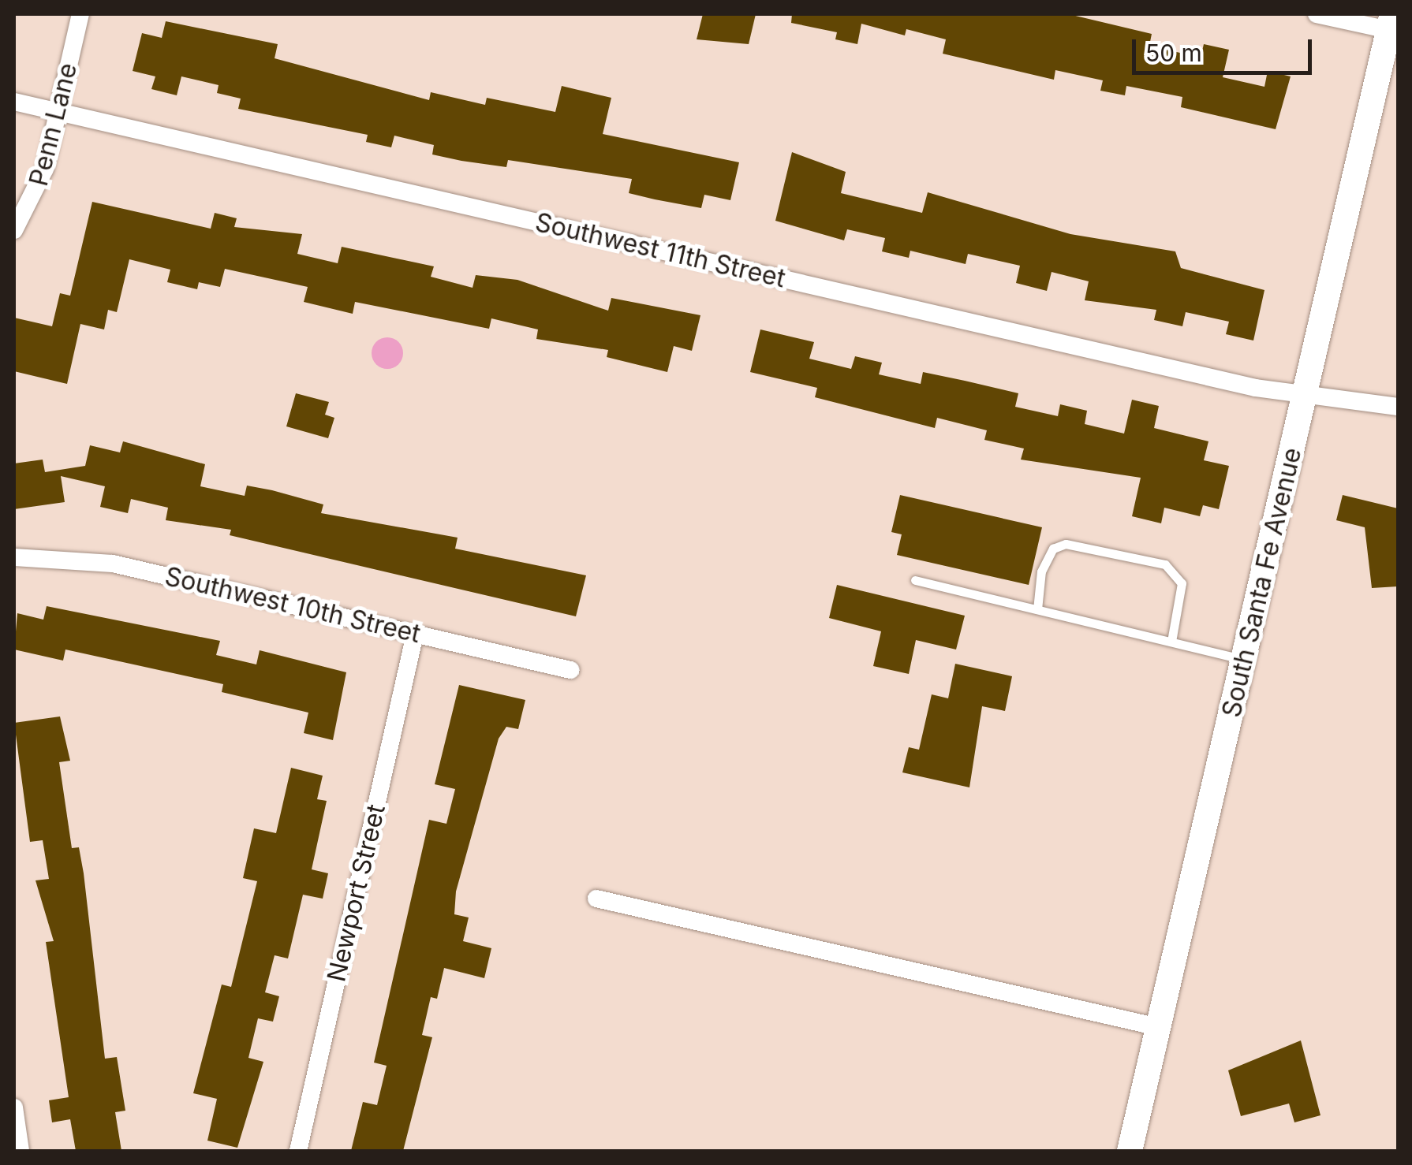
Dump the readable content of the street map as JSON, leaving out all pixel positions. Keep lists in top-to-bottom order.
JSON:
{
  "streets": {
    "main road": ["South Santa Fe Avenue"],
    "street": [
      "Penn Lane",
      "Southwest 11th Street",
      "Southwest 10th Street",
      "Newport Street"
    ]
  },
  "crossings": [
    ["Penn Lane", "Southwest 11th Street"],
    ["Southwest 11th Street", "South Santa Fe Avenue"],
    ["Southwest 10th Street", "Newport Street"]
  ],
  "scale_bar": "50 m"
}
